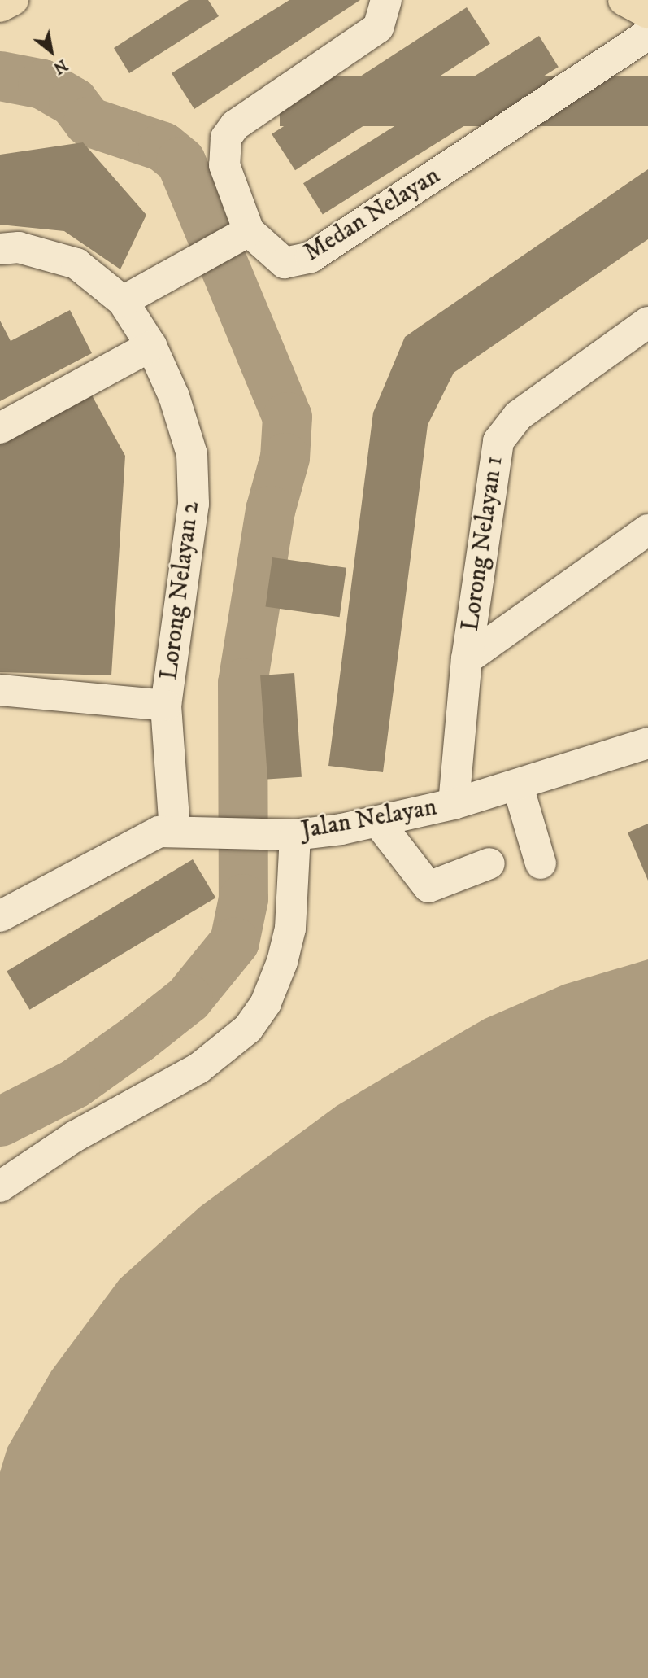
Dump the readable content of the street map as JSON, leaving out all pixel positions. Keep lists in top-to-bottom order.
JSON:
{
  "streets": {
    "street": [
      "Medan Nelayan",
      "Lorong Nelayan 1",
      "Lorong Nelayan 2",
      "Jalan Nelayan"
    ]
  },
  "crossings": [
    ["Lorong Nelayan 1", "Jalan Nelayan"],
    ["Lorong Nelayan 2", "Jalan Nelayan"]
  ],
  "north": "bottom right"
}
